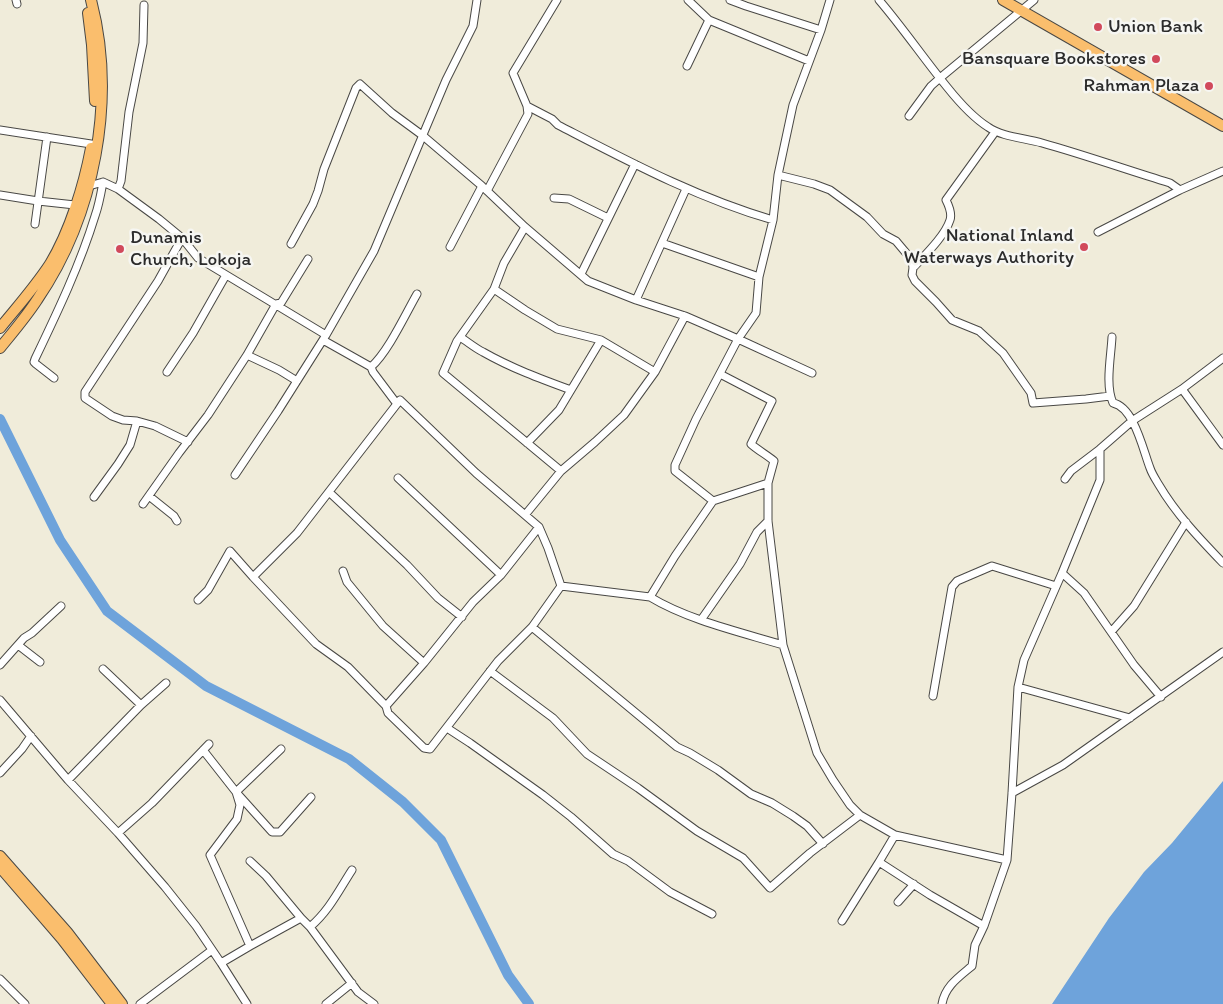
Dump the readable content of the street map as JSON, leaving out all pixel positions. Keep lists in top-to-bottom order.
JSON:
{
  "places": [
    "Union Bank",
    "Bansquare Bookstores",
    "Rahman Plaza",
    "National Inland Waterways Authority",
    "Dunamis Church, Lokoja"
  ]
}
